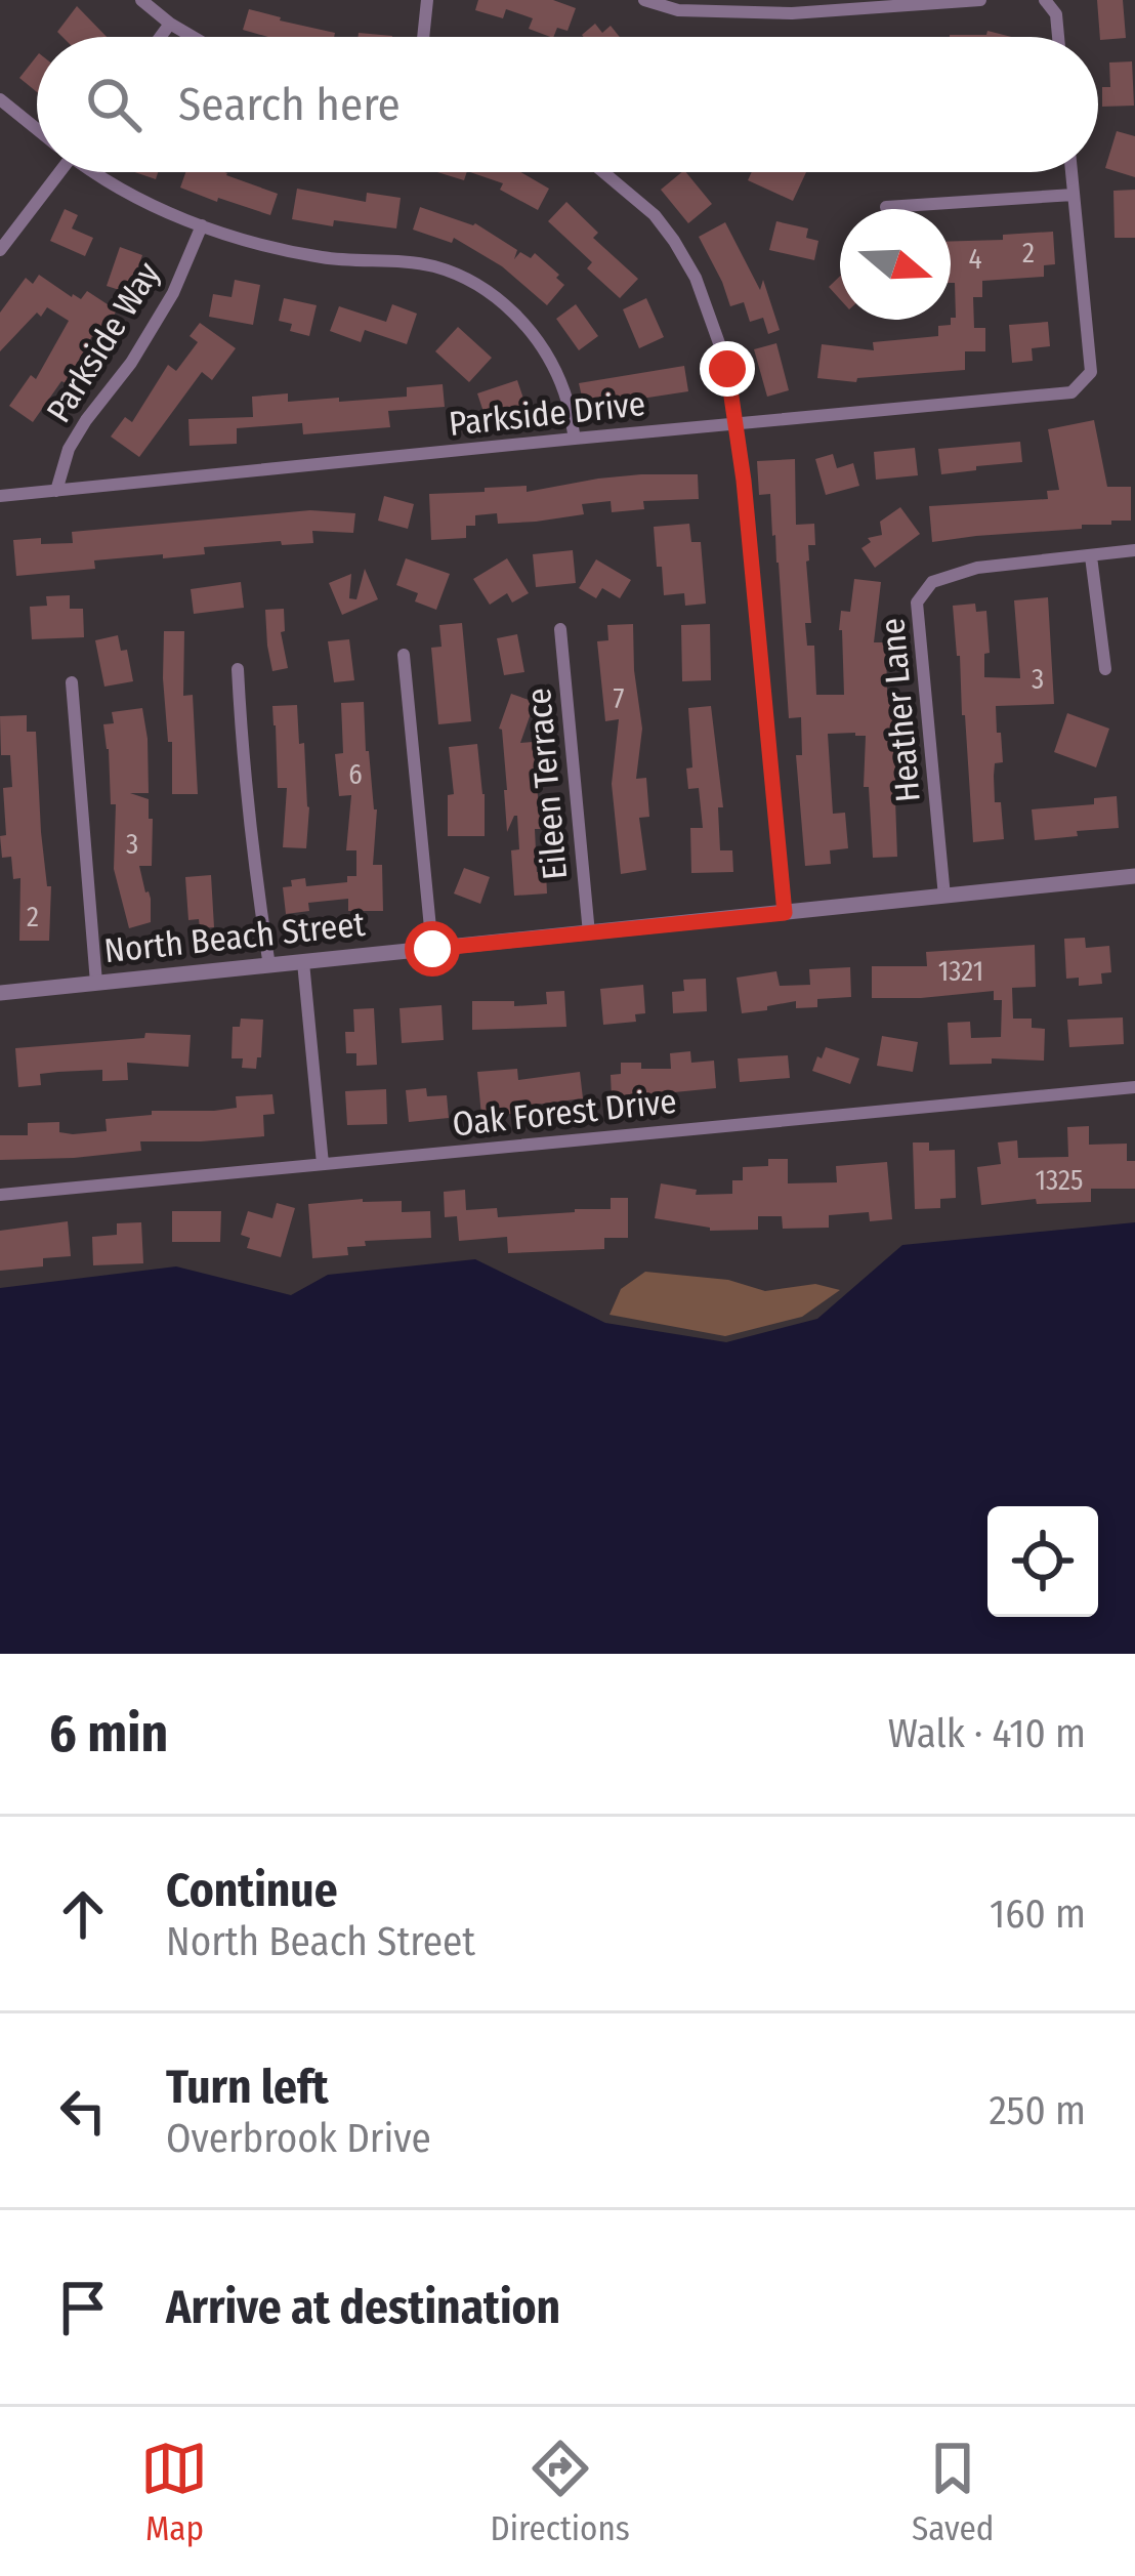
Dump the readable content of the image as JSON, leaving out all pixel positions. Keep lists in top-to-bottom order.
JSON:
{
  "streets": {
    "street": [
      "Parkside Way",
      "Parkside Drive",
      "Heather Lane",
      "Eileen Terrace",
      "North Beach Street",
      "Oak Forest Drive"
    ]
  },
  "crossings": [
    ["Parkside Way", "Parkside Drive"],
    ["Heather Lane", "North Beach Street"],
    ["Eileen Terrace", "North Beach Street"]
  ],
  "house_numbers": [
    "2",
    "4",
    "3",
    "7",
    "6",
    "3",
    "2",
    "1321",
    "1325"
  ],
  "north": "right",
  "page": {
    "search": "Search here",
    "heading": ["6 min", "Walk · 410 m"],
    "list": [
      ["Continue", "North Beach Street", "160 m"],
      ["Turn left", "Overbrook Drive", "250 m"],
      "Arrive at destination"
    ],
    "nav": ["Map", "Directions", "Saved"]
  }
}
